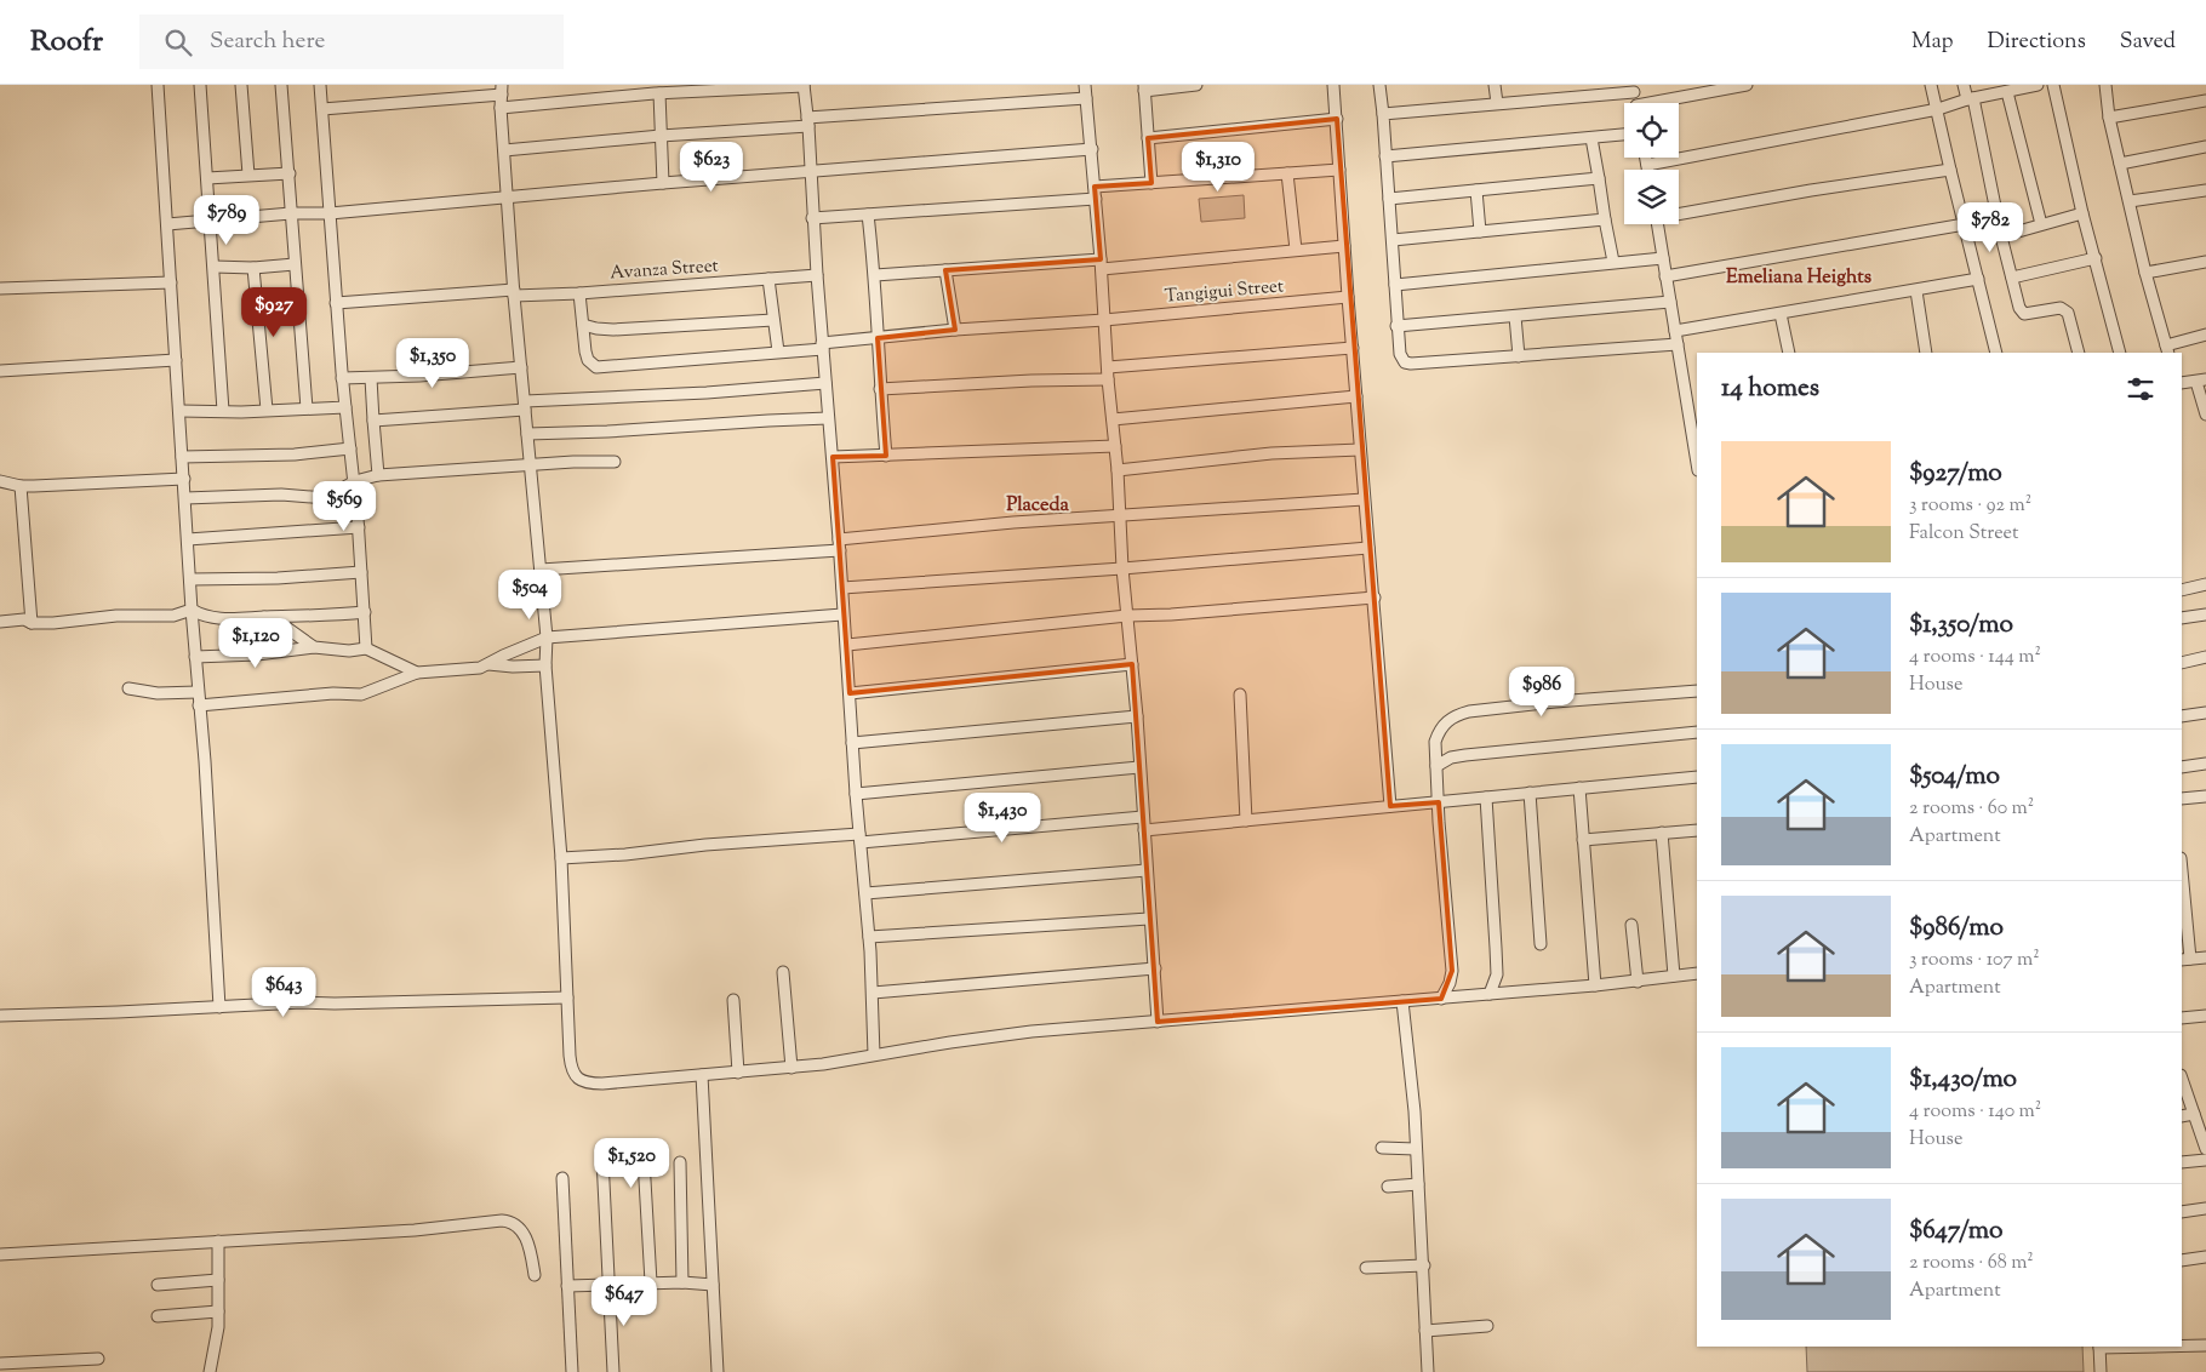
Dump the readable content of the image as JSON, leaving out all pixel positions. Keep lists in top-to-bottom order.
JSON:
{
  "streets": {
    "street": ["Avanza Street", "Tangigui Street"]
  },
  "crossings": [
    ["Avanza Street", "Tangigui Street"]
  ],
  "districts": ["Emeliana Heights", "Placeda"],
  "page": {
    "header": "Roofr",
    "search": "Search here",
    "nav": ["Map", "Directions", "Saved"],
    "price": [
      "$623",
      "$1,310",
      "$789",
      "$782",
      "$927",
      "$1,350",
      "$569",
      "$504",
      "$1,120",
      "$986",
      "$1,430",
      "$643",
      "$1,520",
      "$647"
    ],
    "heading": "14 homes",
    "list": [
      {
        "name": "$927/mo",
        "note": "3 rooms · 92 m² · Falcon Street"
      },
      {
        "name": "$1,350/mo",
        "note": "4 rooms · 144 m² · House"
      },
      {
        "name": "$504/mo",
        "note": "2 rooms · 60 m² · Apartment"
      },
      {
        "name": "$986/mo",
        "note": "3 rooms · 107 m² · Apartment"
      },
      {
        "name": "$1,430/mo",
        "note": "4 rooms · 140 m² · House"
      },
      {
        "name": "$647/mo",
        "note": "2 rooms · 68 m² · Apartment"
      }
    ]
  }
}
